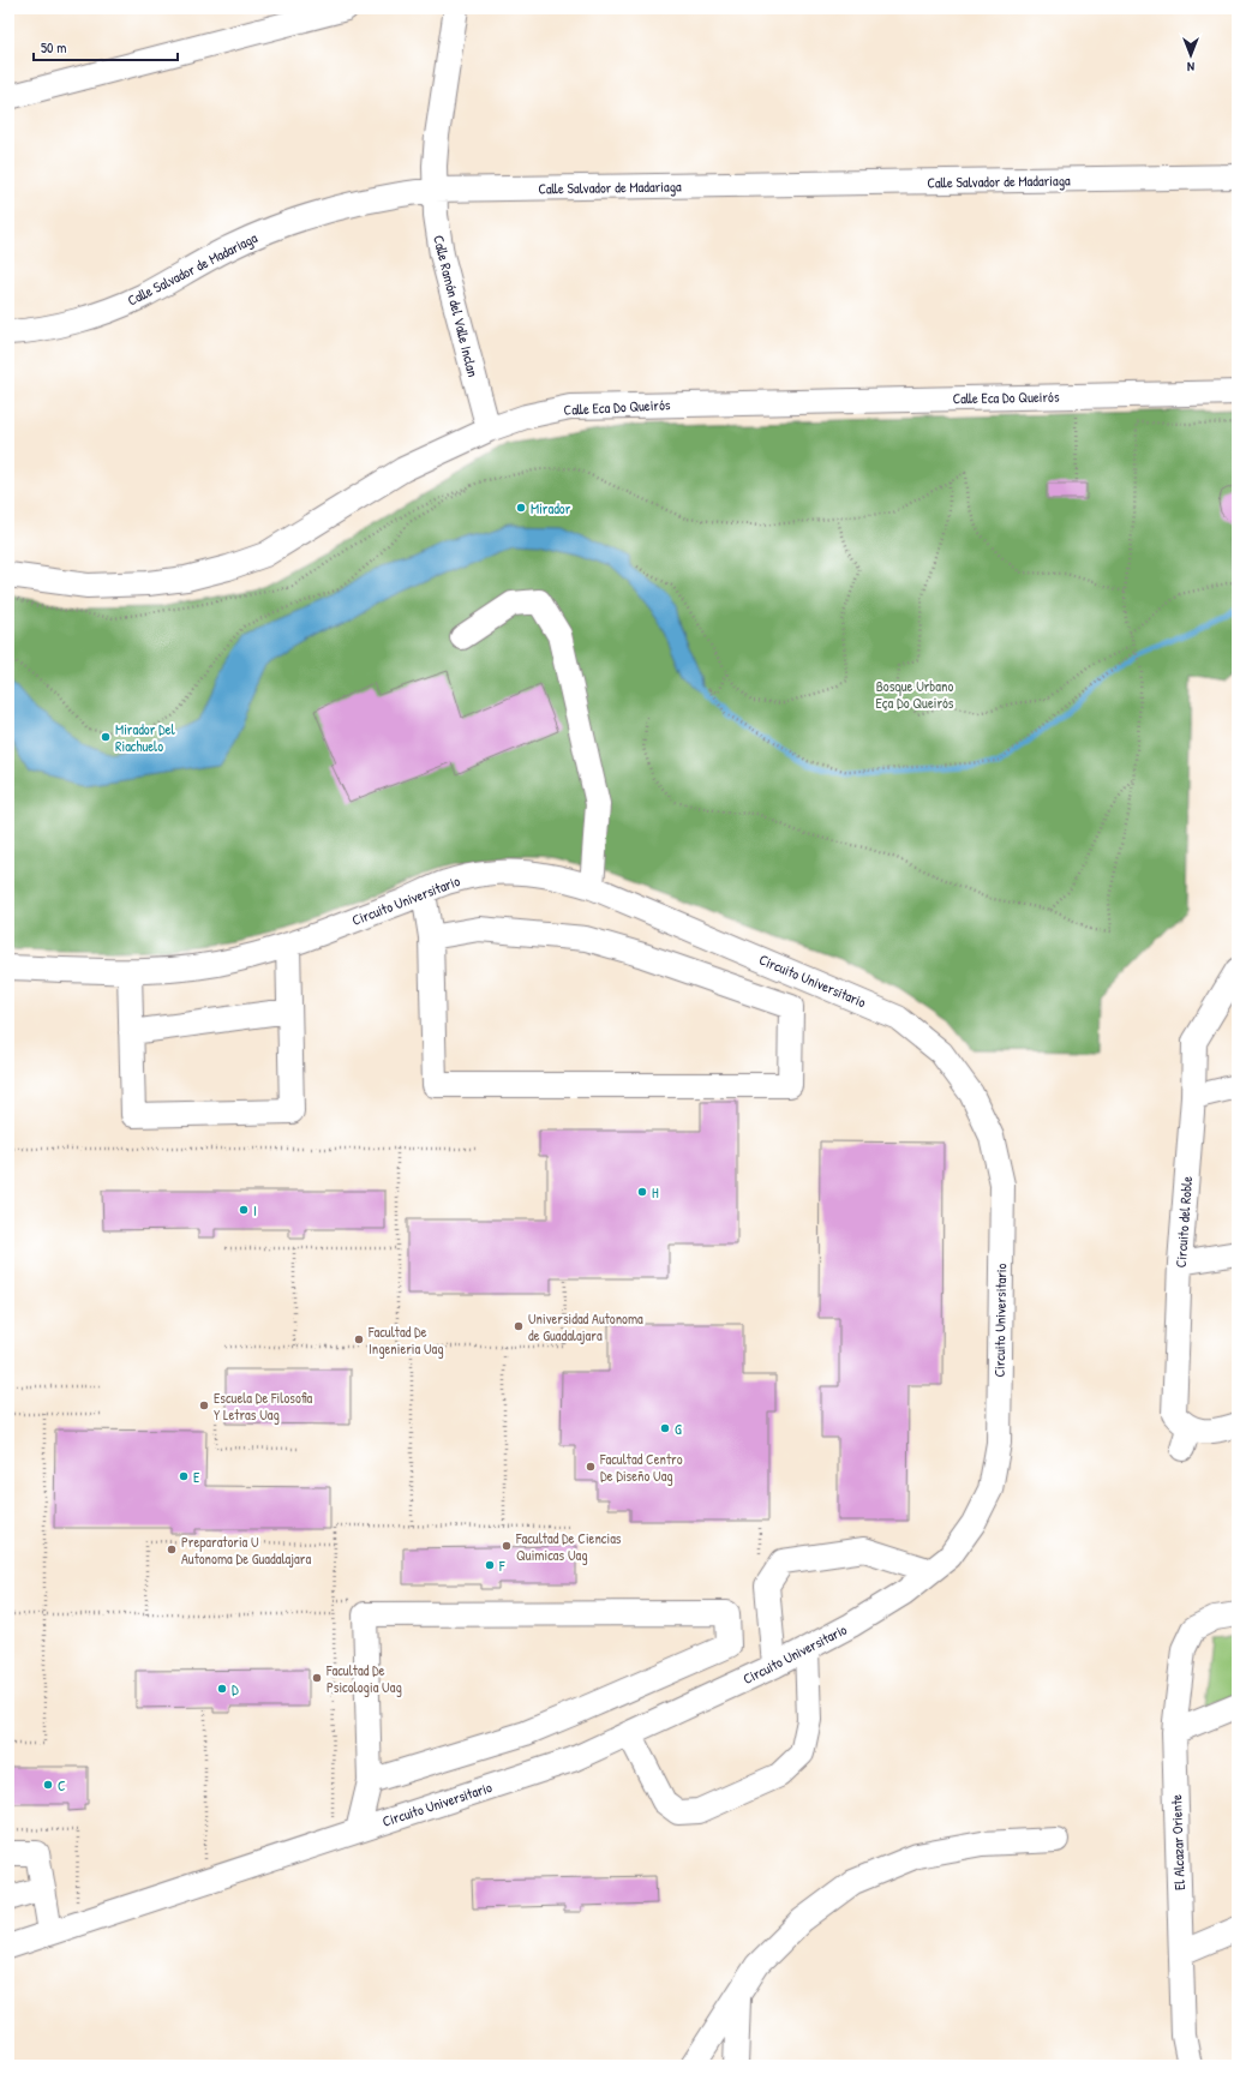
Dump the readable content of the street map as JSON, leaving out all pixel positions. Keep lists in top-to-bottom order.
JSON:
{
  "streets": {
    "street": [
      "Calle Salvador de Madariaga",
      "Calle Ramón del Valle Inclan",
      "Calle Eca Do Queirós",
      "Circuito Universitario",
      "Circuito del Roble",
      "El Alcazar Oriente"
    ]
  },
  "crossings": [
    ["Calle Salvador de Madariaga", "Calle Ramón del Valle Inclan"],
    ["Calle Ramón del Valle Inclan", "Calle Eca Do Queirós"]
  ],
  "parks": ["Bosque Urbano Eça Do Queirós"],
  "places": [
    "Mirador",
    "Mirador Del Riachuelo",
    "H",
    "I",
    "Universidad Autonoma de Guadalajara",
    "Facultad De Ingenieria Uag",
    "Escuela De Filosofia Y Letras Uag",
    "G",
    "Facultad Centro De Diseño Uag",
    "E",
    "Facultad De Ciencias Quimicas Uag",
    "Preparatoria U Autonoma De Guadalajara",
    "F",
    "Facultad De Psicologia Uag",
    "D",
    "C"
  ],
  "scale_bar": "50 m",
  "north": "bottom"
}
